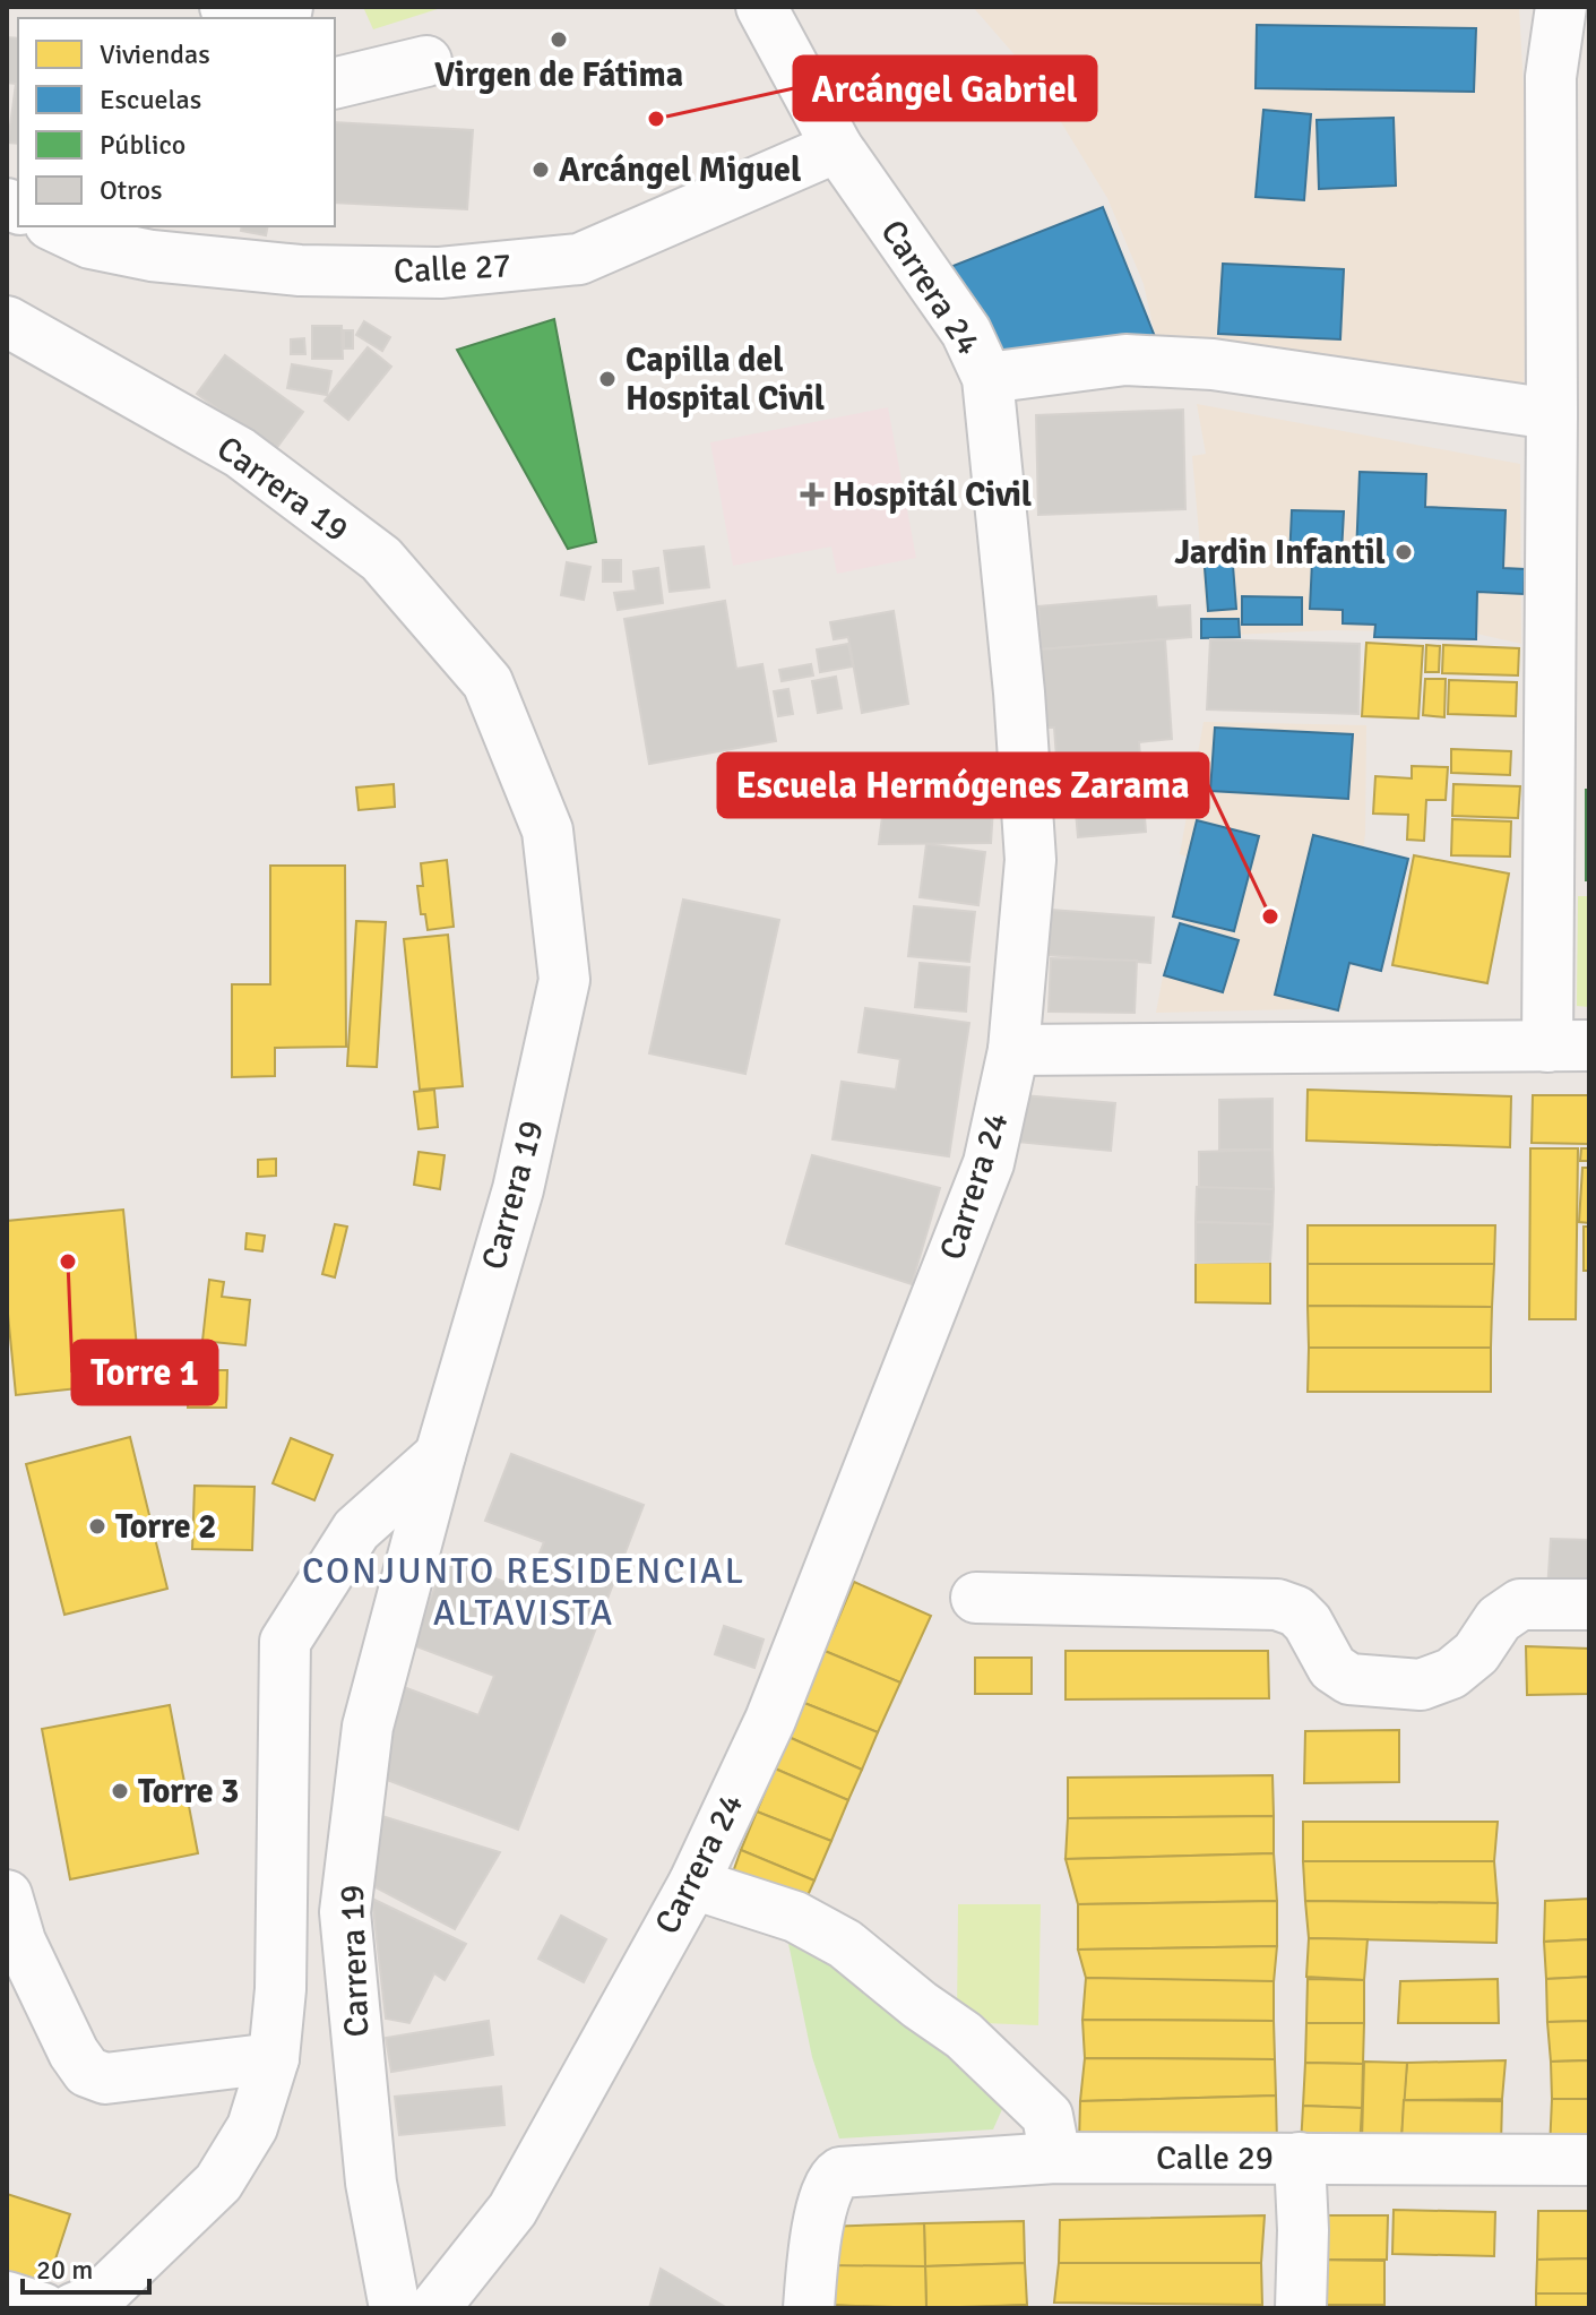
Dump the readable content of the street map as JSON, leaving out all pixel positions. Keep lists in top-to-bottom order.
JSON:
{
  "streets": {
    "street": [
      "Calle 27",
      "Carrera 24",
      "Carrera 19",
      "Calle 29"
    ]
  },
  "crossings": [
    ["Calle 27", "Carrera 24"]
  ],
  "districts": ["CONJUNTO RESIDENCIAL ALTAVISTA"],
  "places": {
    "other": [
      "Virgen de Fátima",
      "Arcángel Gabriel",
      "Arcángel Miguel",
      "Capilla del Hospital Civil",
      "Jardin Infantil",
      "Escuela Hermógenes Zarama",
      "Torre 1",
      "Torre 2",
      "Torre 3"
    ],
    "health": ["Hospitál Civil"]
  },
  "legend": [
    "Viviendas",
    "Escuelas",
    "Público",
    "Otros"
  ],
  "scale_bar": "20 m"
}
